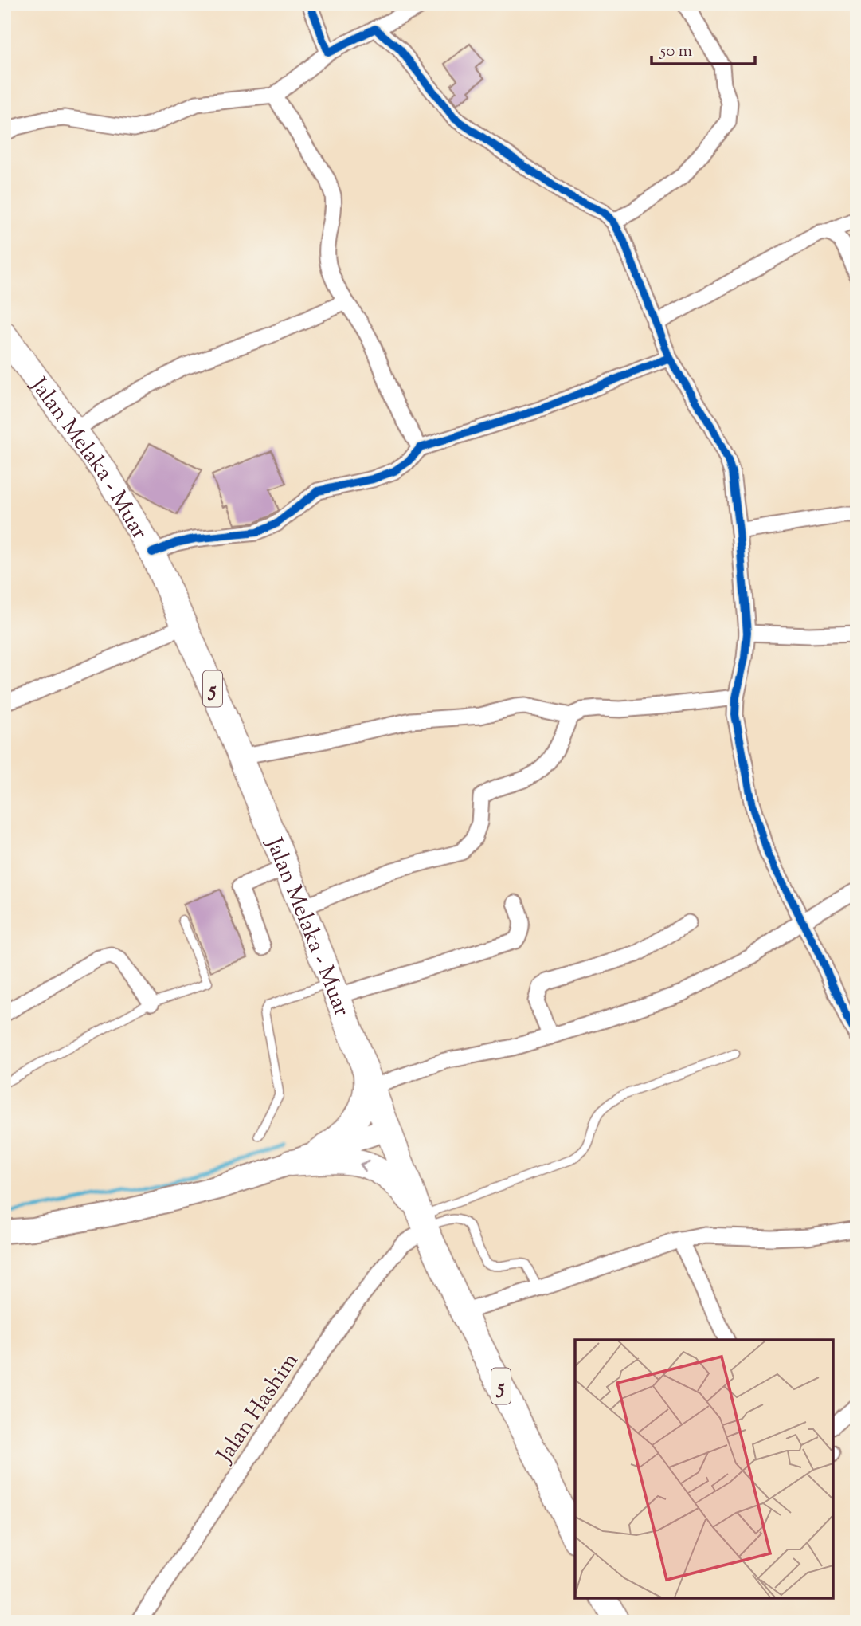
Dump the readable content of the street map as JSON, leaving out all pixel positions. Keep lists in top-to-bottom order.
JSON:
{
  "streets": {
    "main road": ["Jalan Melaka - Muar", "5"],
    "street": ["Jalan Hashim"]
  },
  "crossings": [
    ["Jalan Melaka - Muar", "Jalan Hashim"]
  ],
  "scale_bar": "50 m"
}
